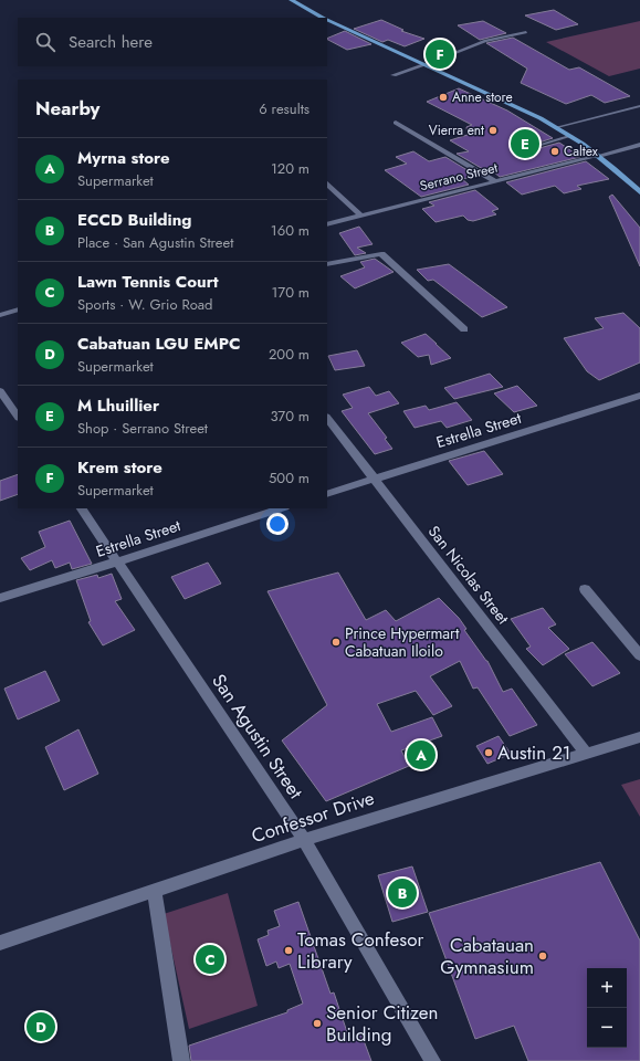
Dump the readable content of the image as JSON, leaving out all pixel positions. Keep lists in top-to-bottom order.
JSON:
{
  "streets": {
    "street": [
      "Serrano Street",
      "Estrella Street",
      "San Nicolas Street",
      "San Agustin Street",
      "Confessor Drive"
    ]
  },
  "crossings": [
    ["Estrella Street", "San Nicolas Street"],
    ["Estrella Street", "San Agustin Street"],
    ["San Nicolas Street", "Confessor Drive"],
    ["San Agustin Street", "Confessor Drive"]
  ],
  "places": [
    "Anne store",
    "Vierra ent",
    "Caltex",
    "Prince Hypermart Cabatuan Iloilo",
    "Austin 21",
    "Tomas Confesor Library",
    "Cabatauan Gymnasium",
    "Senior Citizen Building"
  ],
  "page": {
    "search": "Search here",
    "pins": [
      "F",
      "E",
      "A",
      "B",
      "C",
      "D"
    ],
    "heading": ["Nearby", "6 results"],
    "list": [
      {
        "mark": "A",
        "name": "Myrna store",
        "note": "Supermarket",
        "value": "120 m"
      },
      {
        "mark": "B",
        "name": "ECCD Building",
        "note": "Place · San Agustin Street",
        "value": "160 m"
      },
      {
        "mark": "C",
        "name": "Lawn Tennis Court",
        "note": "Sports · W. Grio Road",
        "value": "170 m"
      },
      {
        "mark": "D",
        "name": "Cabatuan LGU EMPC",
        "note": "Supermarket",
        "value": "200 m"
      },
      {
        "mark": "E",
        "name": "M Lhuillier",
        "note": "Shop · Serrano Street",
        "value": "370 m"
      },
      {
        "mark": "F",
        "name": "Krem store",
        "note": "Supermarket",
        "value": "500 m"
      }
    ],
    "map_buttons": ["+", "−"]
  }
}
